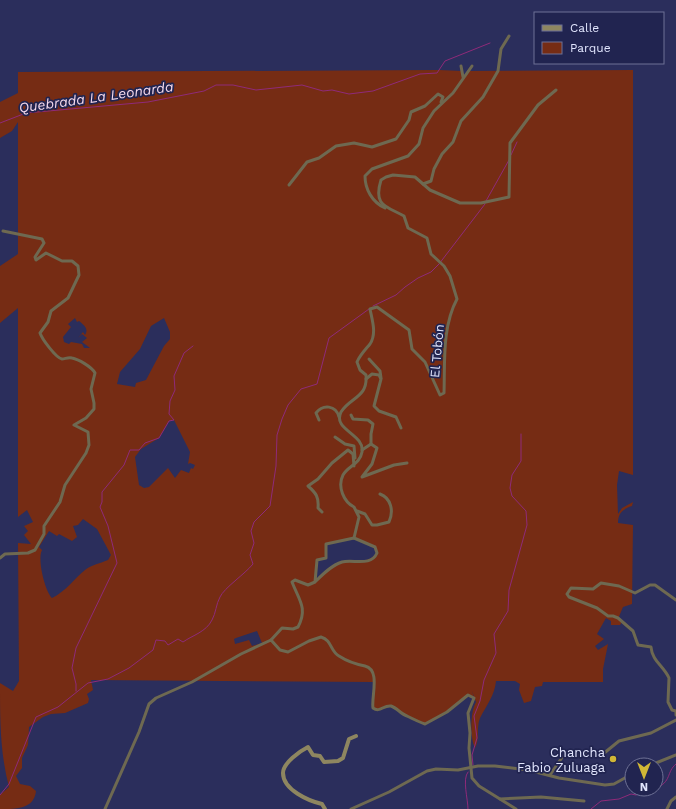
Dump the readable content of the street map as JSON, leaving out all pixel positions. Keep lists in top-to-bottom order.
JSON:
{
  "streets": {
    "street": ["El Tobón"]
  },
  "water": ["Quebrada La Leonarda"],
  "places": ["Chancha Fabio Zuluaga"],
  "legend": ["Calle", "Parque"],
  "north": "bottom"
}
